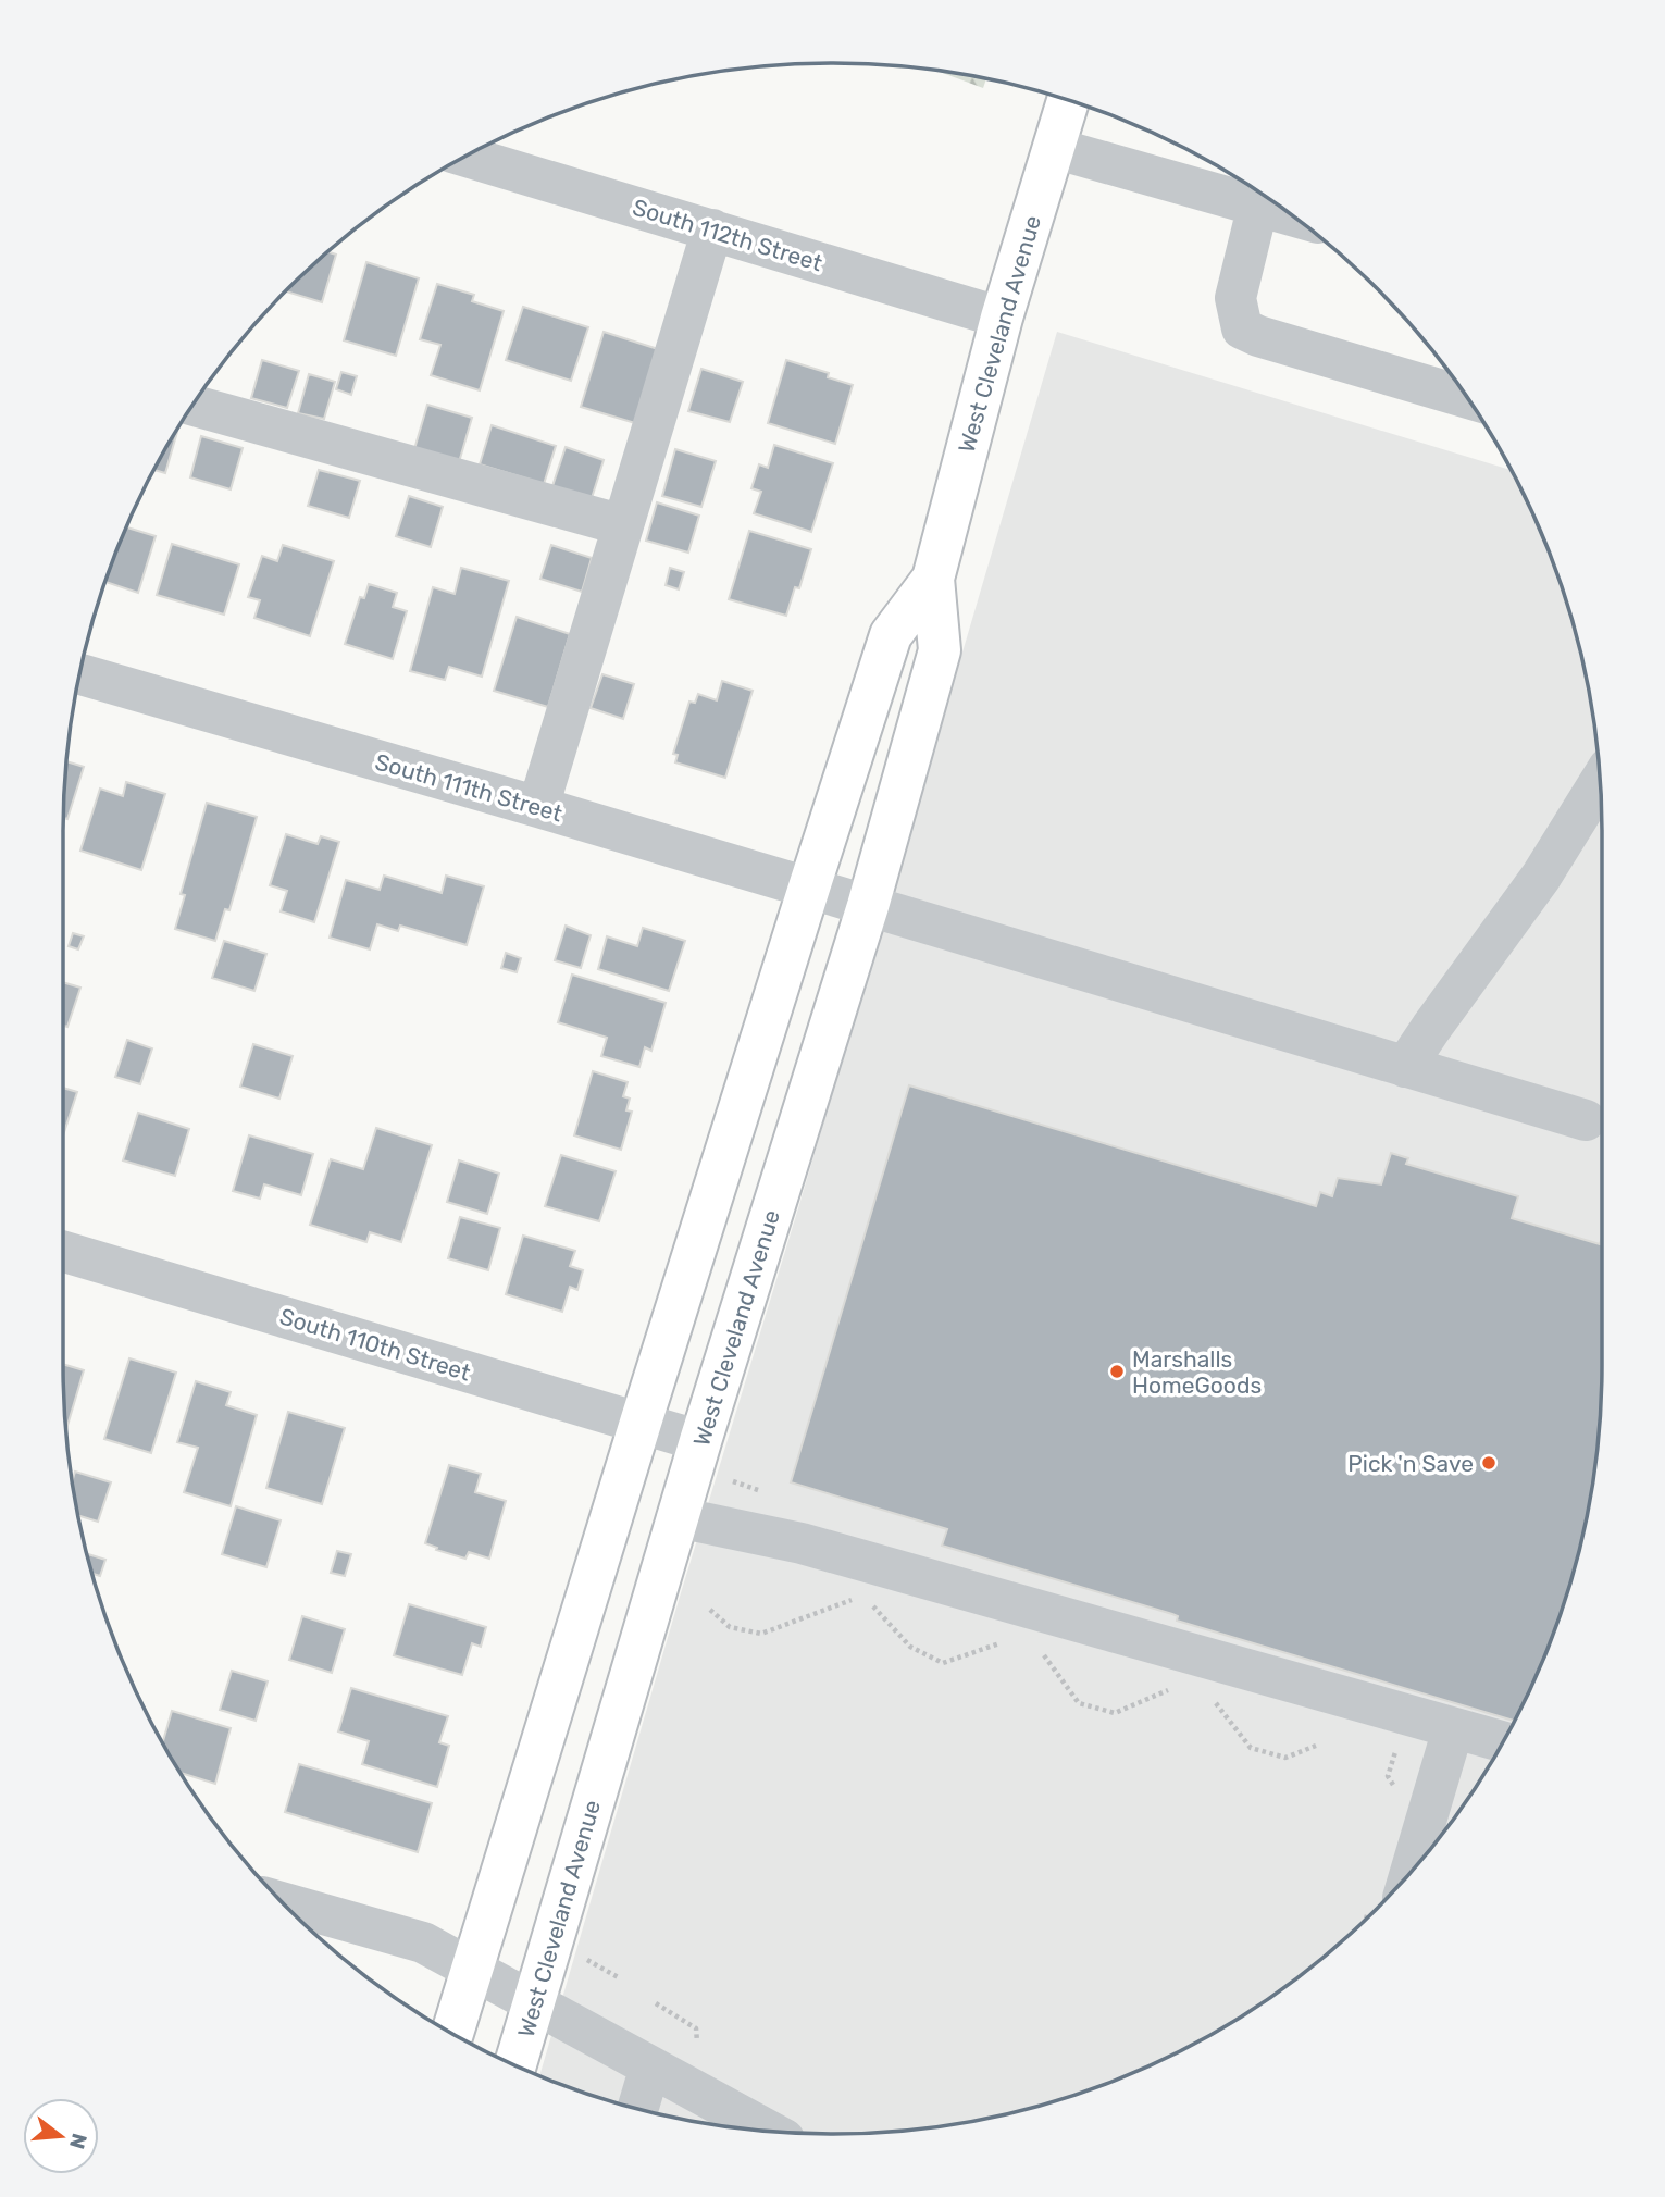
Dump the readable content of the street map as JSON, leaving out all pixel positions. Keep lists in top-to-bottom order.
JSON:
{
  "streets": {
    "main road": ["West Cleveland Avenue"],
    "street": ["South 112th Street", "South 111th Street", "South 110th Street"]
  },
  "crossings": [
    ["South 112th Street", "West Cleveland Avenue"],
    ["West Cleveland Avenue", "South 111th Street"],
    ["West Cleveland Avenue", "South 110th Street"]
  ],
  "places": ["Marshalls HomeGoods", "Pick 'n Save"],
  "north": "right"
}
